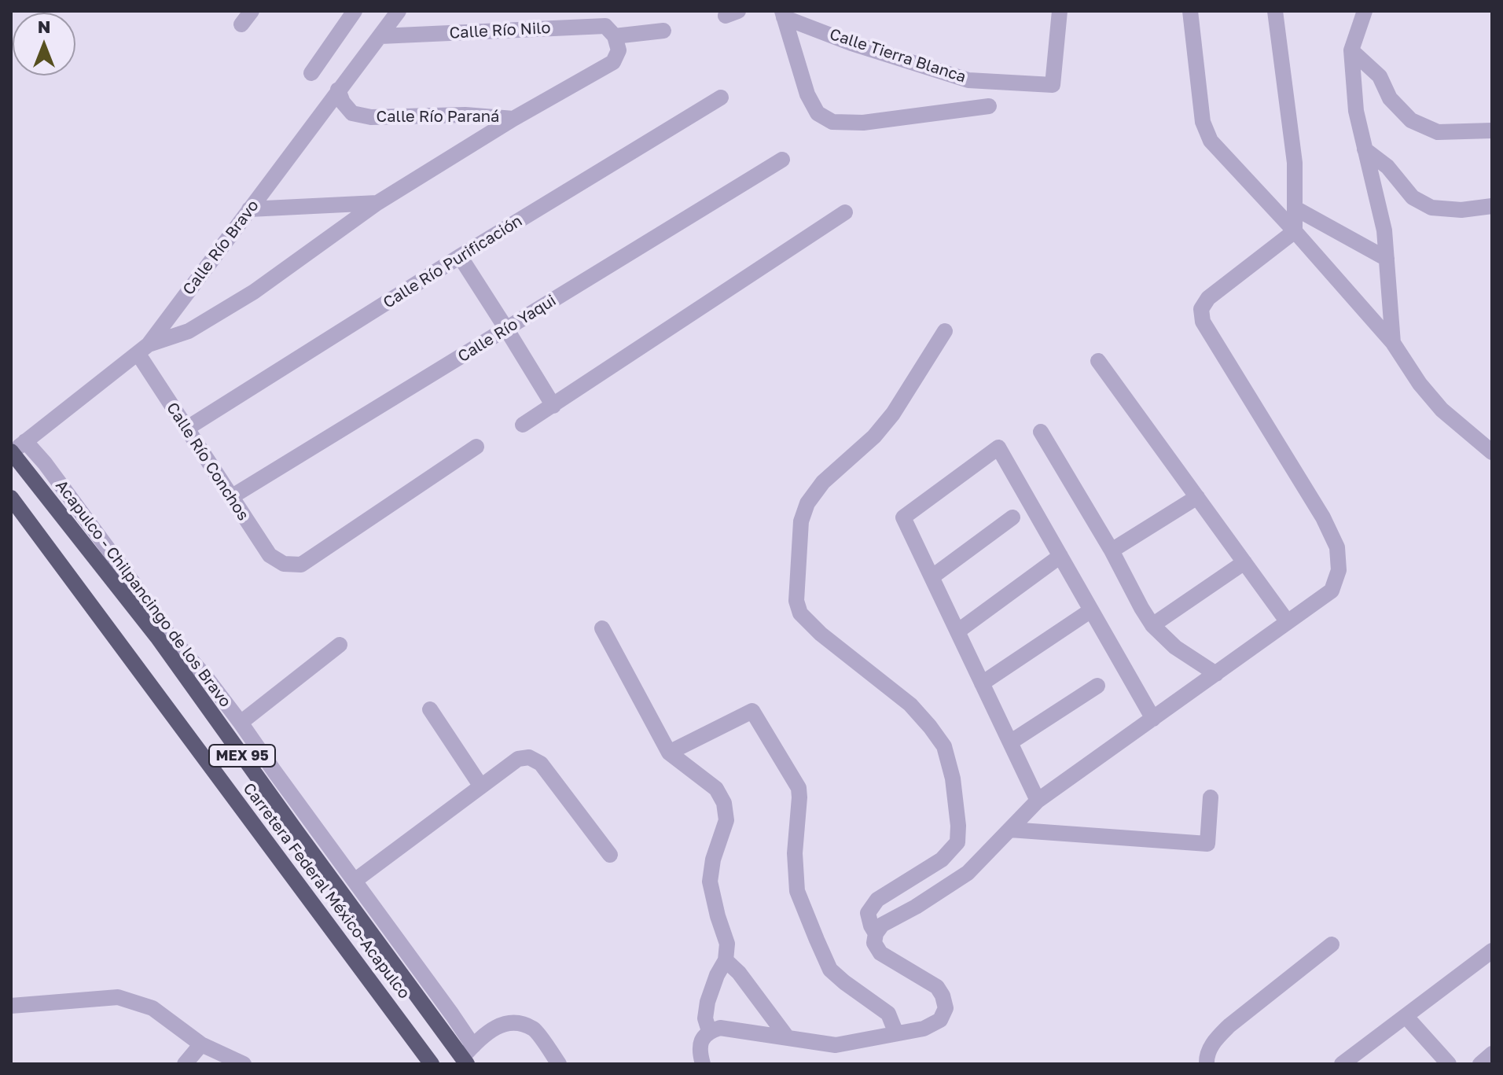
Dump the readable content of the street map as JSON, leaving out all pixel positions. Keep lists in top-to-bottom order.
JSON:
{
  "streets": {
    "main road": ["Acapulco - Chilpancingo de los Bravo", "MEX 95", "Carretera Federal México-Acapulco"],
    "street": [
      "Calle Río Nilo",
      "Calle Tierra Blanca",
      "Calle Río Paraná",
      "Calle Río Bravo",
      "Calle Río Purificación",
      "Calle Río Yaqui",
      "Calle Río Conchos"
    ]
  },
  "crossings": [
    ["Calle Río Nilo", "Calle Río Bravo"],
    ["Calle Río Paraná", "Calle Río Bravo"],
    ["Calle Río Bravo", "Calle Río Conchos"],
    ["Calle Río Bravo", "Acapulco - Chilpancingo de los Bravo"],
    ["Calle Río Purificación", "Calle Río Conchos"],
    ["Calle Río Yaqui", "Calle Río Conchos"]
  ],
  "north": "top"
}
